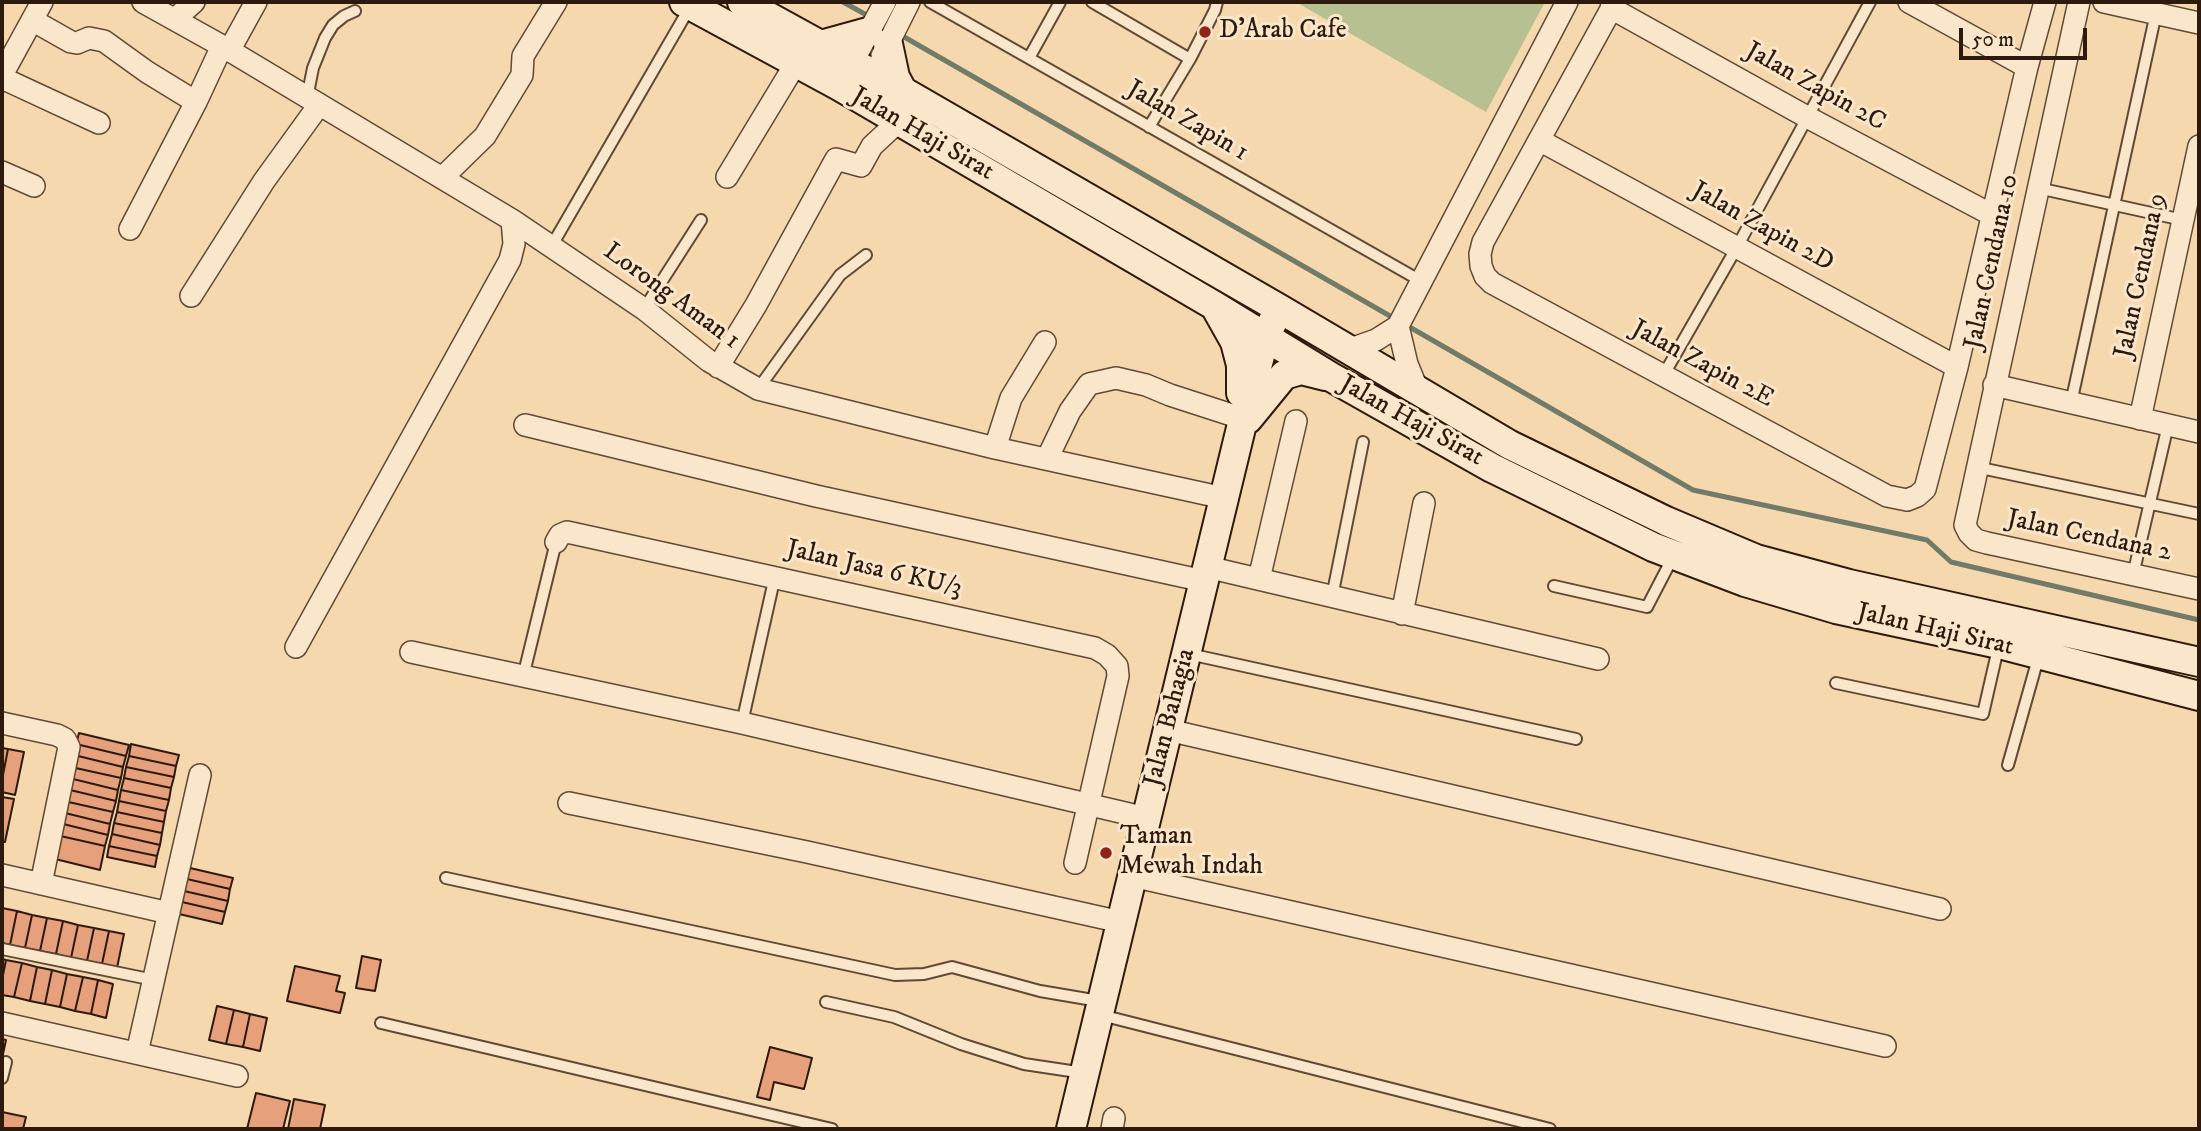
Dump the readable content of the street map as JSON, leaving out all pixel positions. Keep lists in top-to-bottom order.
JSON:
{
  "streets": {
    "main road": ["Jalan Haji Sirat", "Jalan Bahagia"],
    "street": [
      "Jalan Zapin 2C",
      "Jalan Zapin 2D",
      "Jalan Cendana 10",
      "Jalan Cendana 9",
      "Lorong Aman 1",
      "Jalan Zapin 2E",
      "Jalan Cendana 2",
      "Jalan Jasa 6 KU/3"
    ],
    "lane": ["Jalan Zapin 1"]
  },
  "crossings": [
    ["Jalan Haji Sirat", "Jalan Bahagia"],
    ["Jalan Zapin 2D", "Jalan Zapin 2E"],
    ["Jalan Cendana 10", "Jalan Cendana 2"],
    ["Lorong Aman 1", "Jalan Bahagia"]
  ],
  "places": ["D'Arab Cafe", "Taman Mewah Indah"],
  "scale_bar": "50 m"
}
